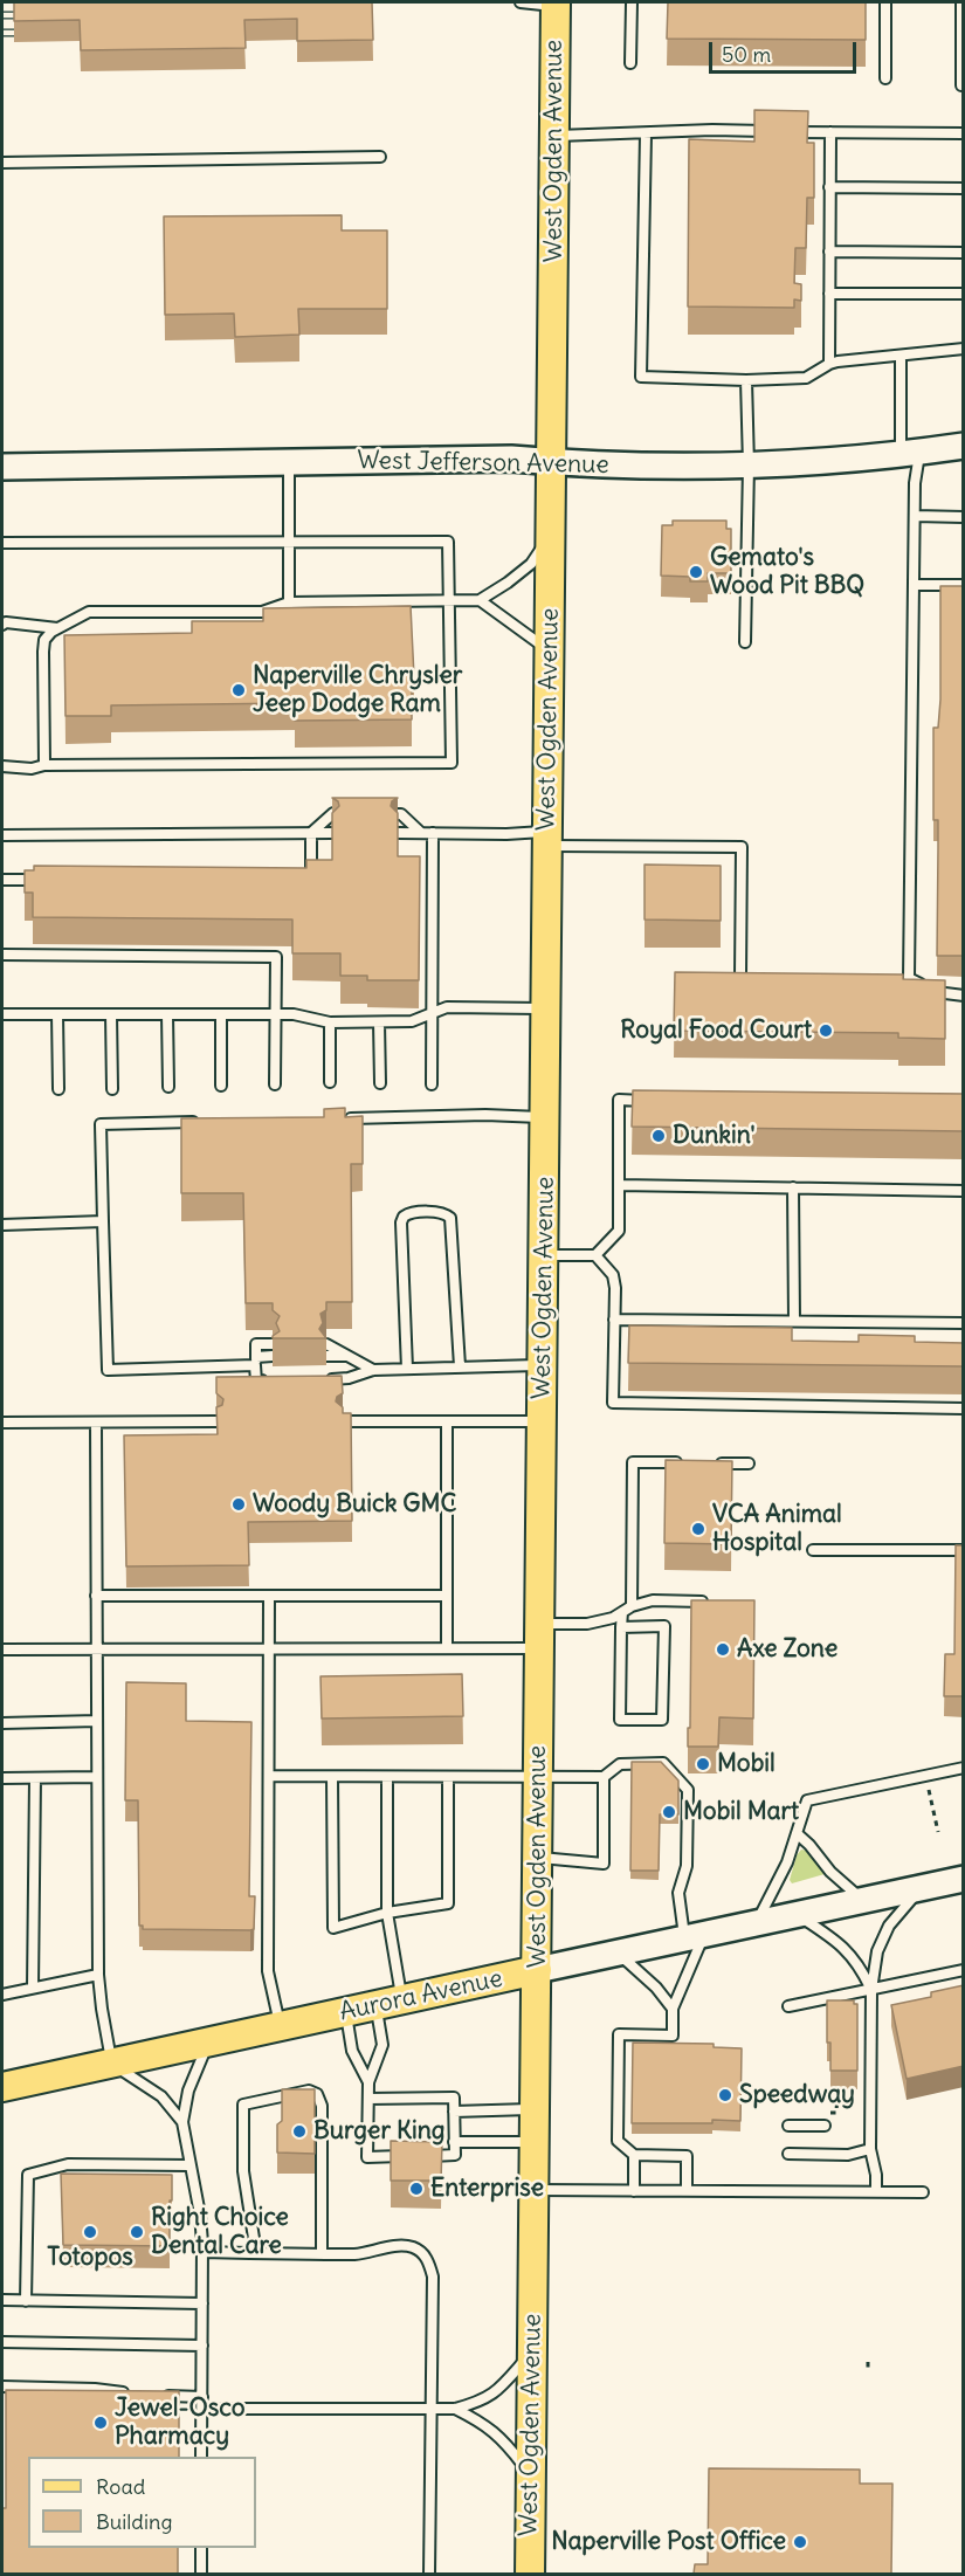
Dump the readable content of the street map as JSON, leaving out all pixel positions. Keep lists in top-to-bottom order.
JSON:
{
  "streets": {
    "main road": ["West Ogden Avenue", "Aurora Avenue"],
    "street": ["West Jefferson Avenue"]
  },
  "crossings": [
    ["West Ogden Avenue", "West Jefferson Avenue"],
    ["West Ogden Avenue", "Aurora Avenue"]
  ],
  "places": [
    "Gemato's Wood Pit BBQ",
    "Naperville Chrysler Jeep Dodge Ram",
    "Royal Food Court",
    "Dunkin'",
    "Woody Buick GMC",
    "VCA Animal Hospital",
    "Axe Zone",
    "Mobil",
    "Mobil Mart",
    "Speedway",
    "Burger King",
    "Enterprise",
    "Totopos",
    "Right Choice Dental Care",
    "Jewel-Osco Pharmacy",
    "Naperville Post Office"
  ],
  "legend": ["Road", "Building"],
  "scale_bar": "50 m"
}
